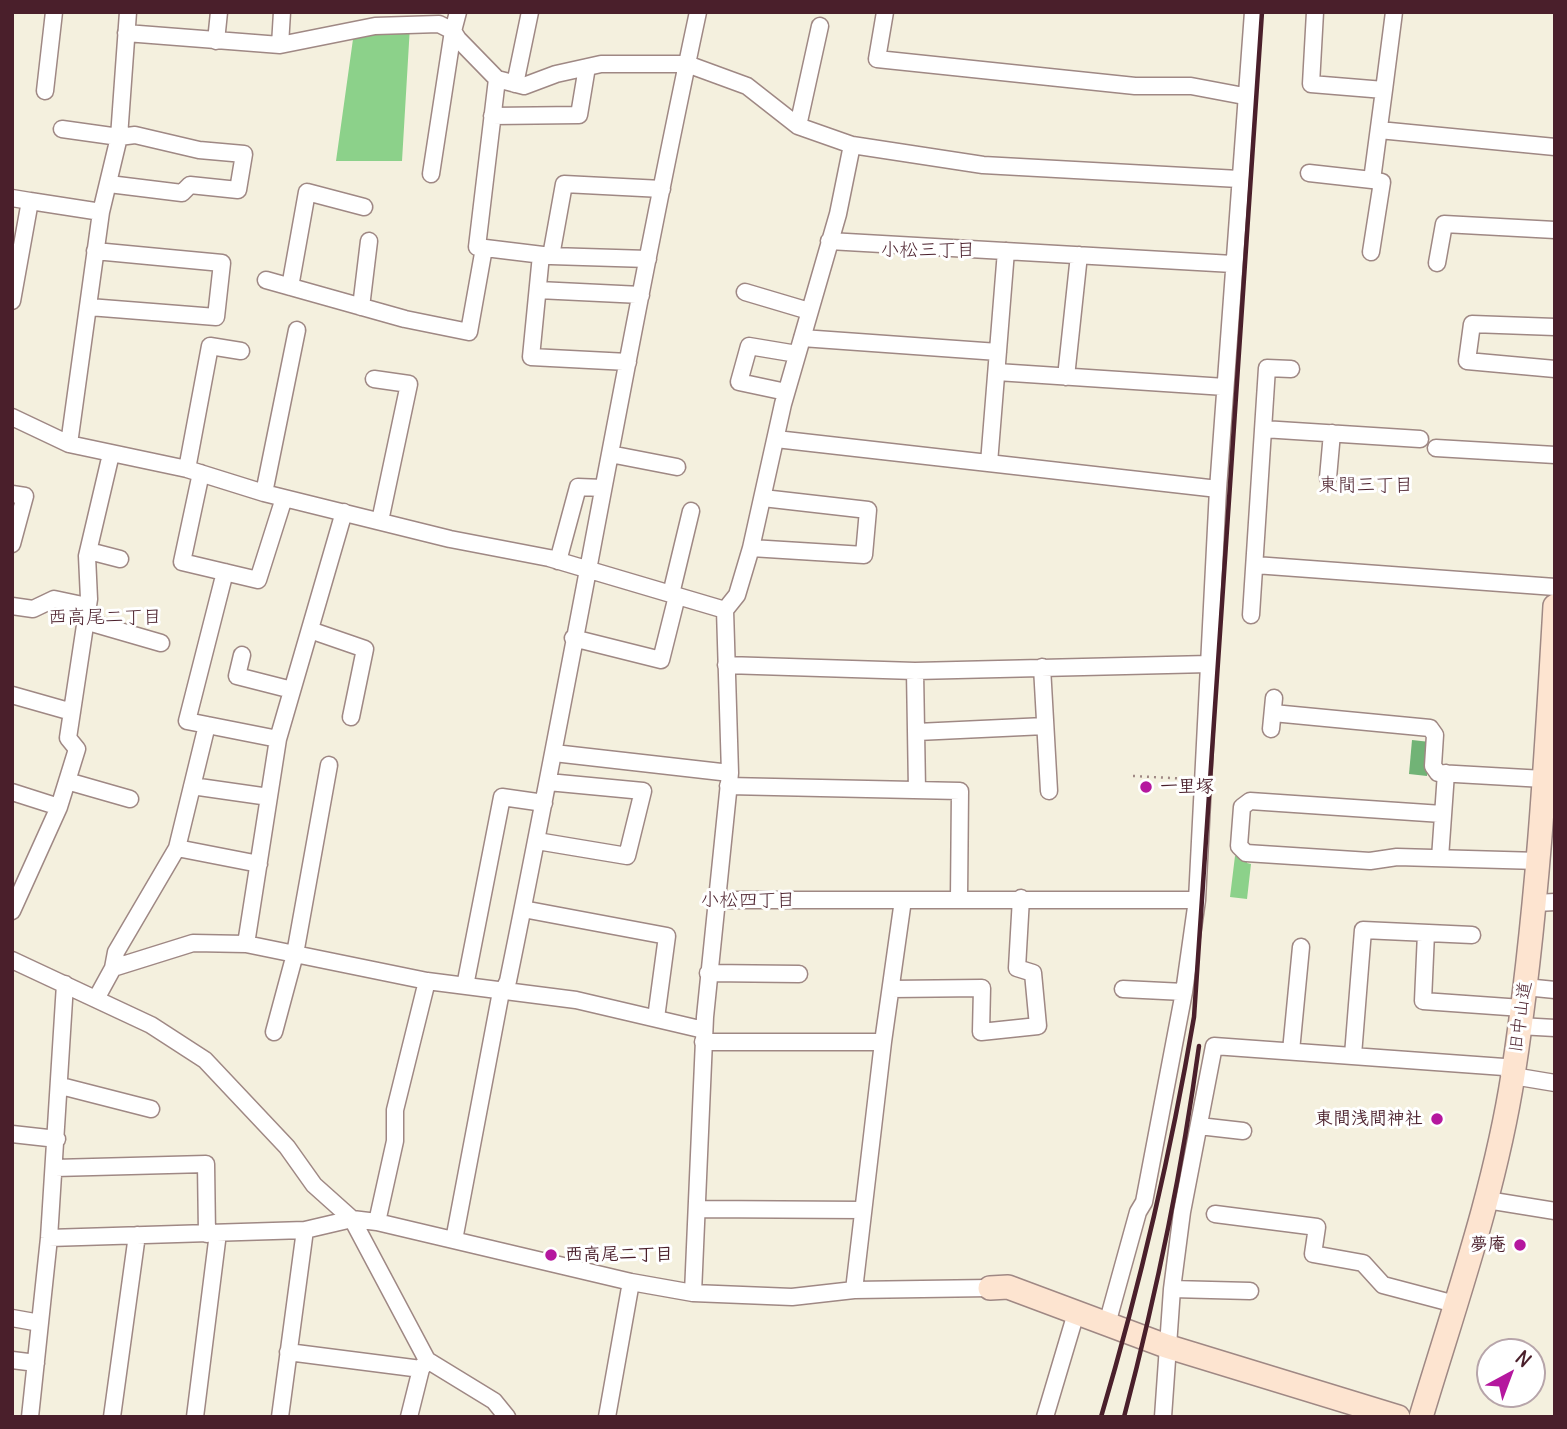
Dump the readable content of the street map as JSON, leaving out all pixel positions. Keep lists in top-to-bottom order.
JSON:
{
  "streets": {
    "main road": ["旧中山道"]
  },
  "districts": [
    "小松三丁目",
    "東間三丁目",
    "西高尾二丁目",
    "小松四丁目"
  ],
  "places": [
    "一里塚",
    "東間浅間神社",
    "夢庵",
    "西高尾二丁目"
  ],
  "north": "top right"
}
